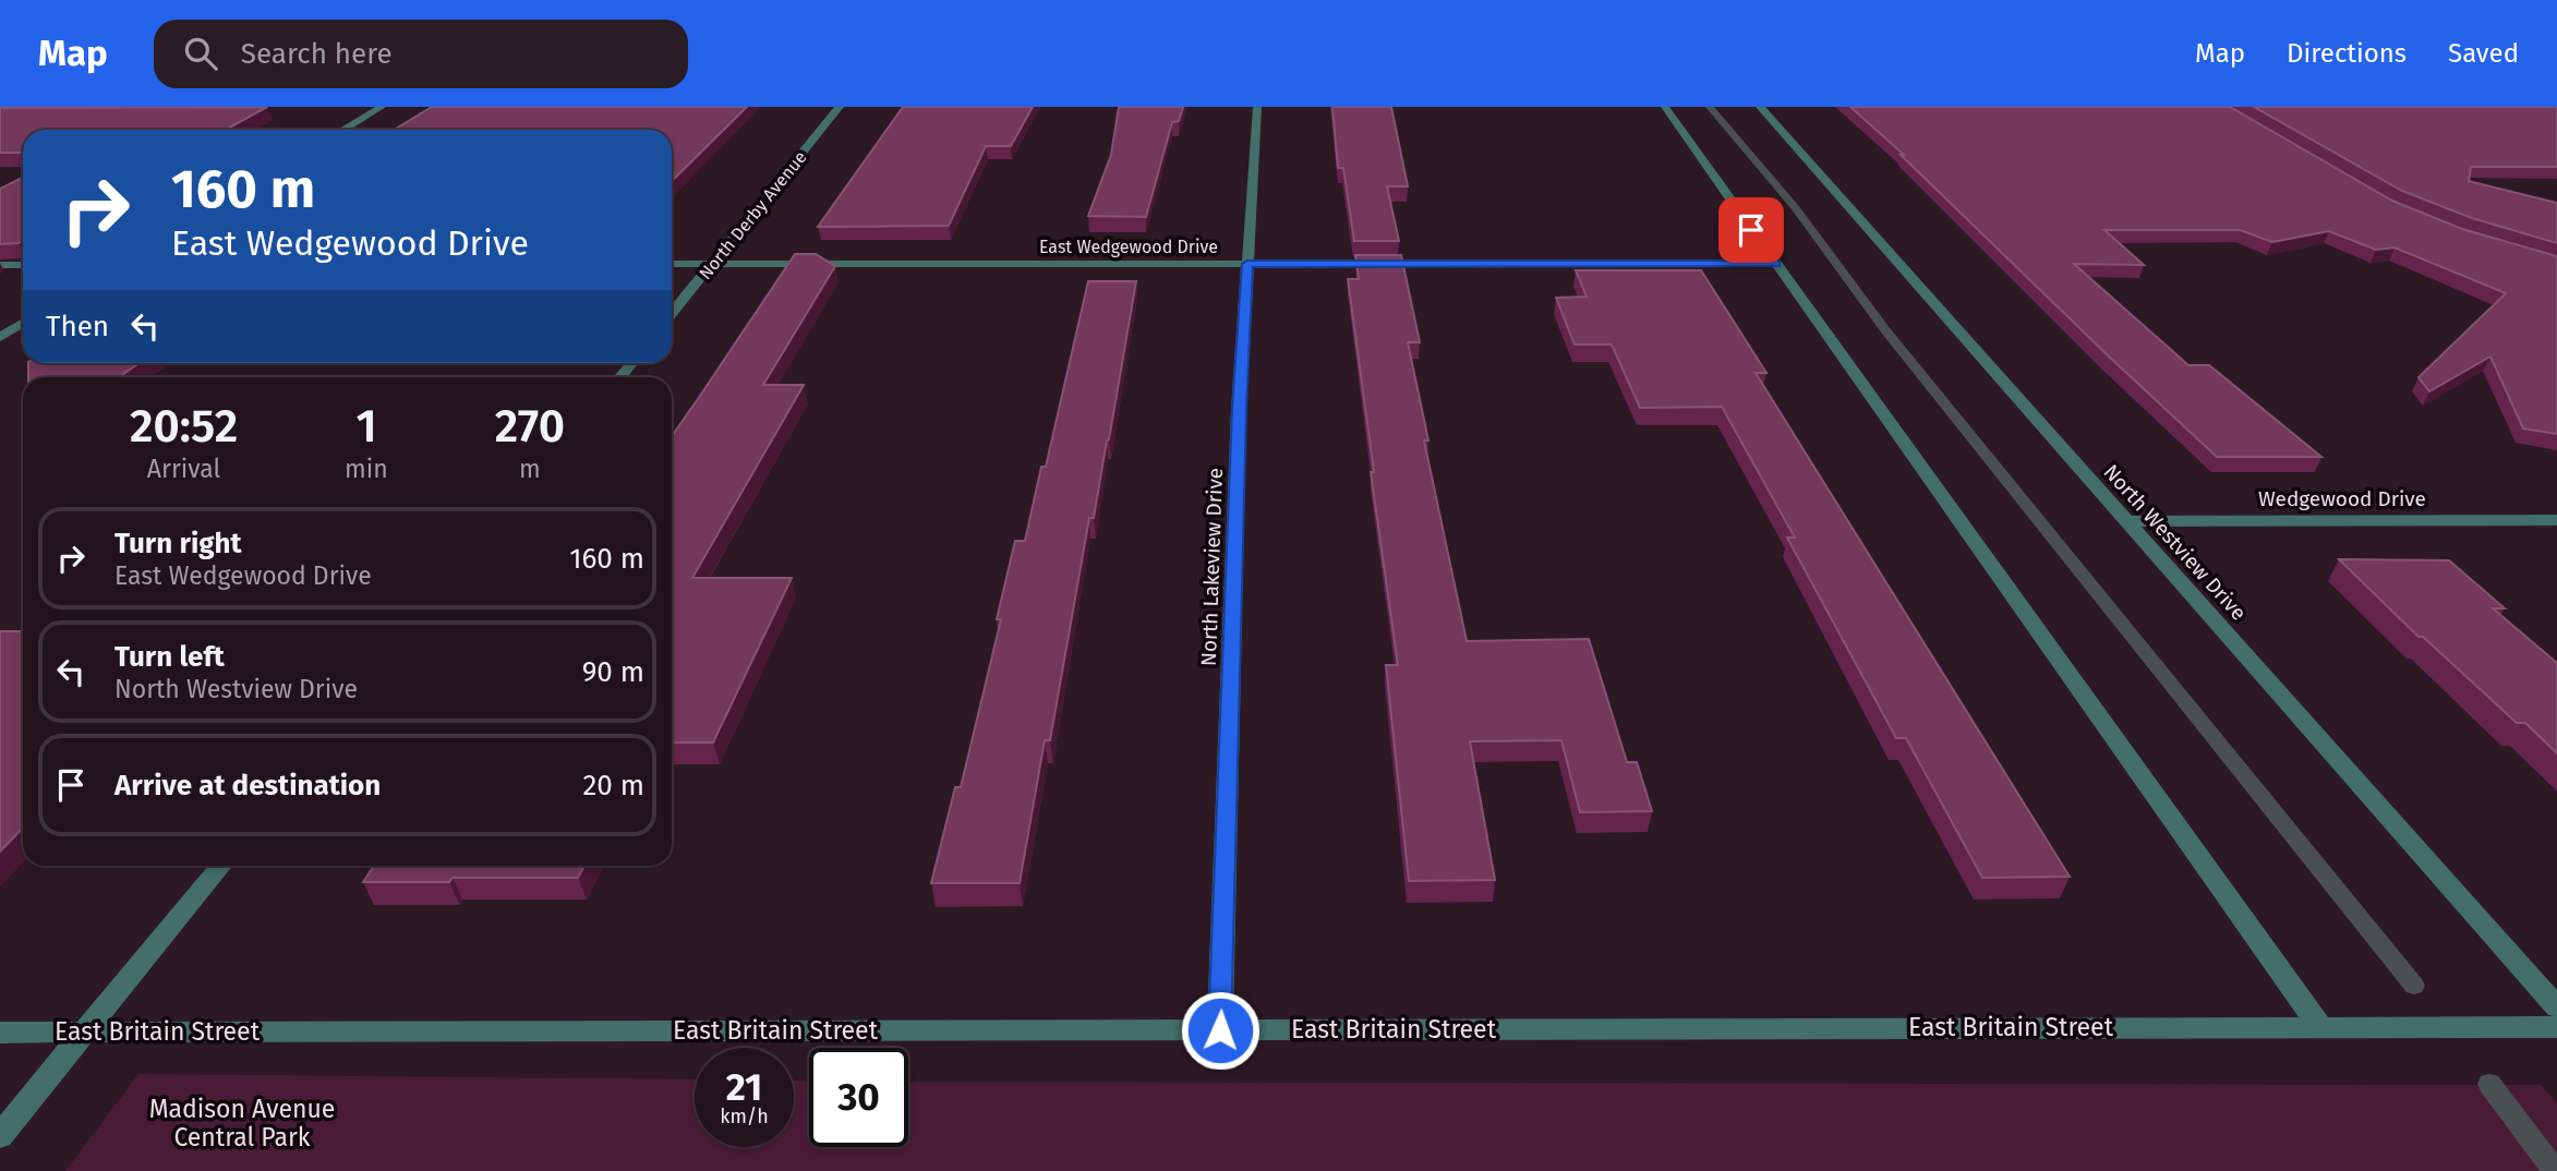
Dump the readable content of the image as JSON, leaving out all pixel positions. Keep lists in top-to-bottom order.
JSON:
{
  "streets": {
    "street": [
      "North Derby Avenue",
      "East Wedgewood Drive",
      "Wedgewood Drive",
      "North Westview Drive",
      "North Lakeview Drive",
      "East Britain Street"
    ]
  },
  "crossings": [
    ["North Derby Avenue", "East Wedgewood Drive"],
    ["East Wedgewood Drive", "North Lakeview Drive"],
    ["Wedgewood Drive", "North Westview Drive"],
    ["North Lakeview Drive", "East Britain Street"]
  ],
  "parks": ["Madison Avenue Central Park"],
  "page": {
    "header": "Map",
    "search": "Search here",
    "nav": ["Map", "Directions", "Saved"],
    "turn": ["160 m", "East Wedgewood Drive"],
    "then": "Then",
    "eta": [
      "20:52",
      "Arrival",
      "1",
      "min",
      "270",
      "m"
    ],
    "list": [
      {
        "name": "Turn right",
        "note": "East Wedgewood Drive",
        "value": "160 m"
      },
      {
        "name": "Turn left",
        "note": "North Westview Drive",
        "value": "90 m"
      },
      {
        "name": "Arrive at destination",
        "value": "20 m"
      }
    ],
    "speed": "21 km/h",
    "limit": "30"
  }
}
